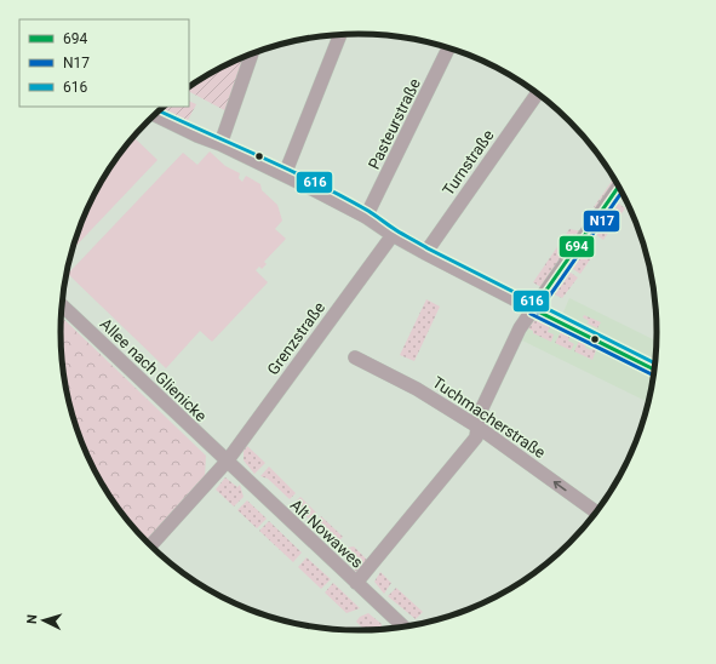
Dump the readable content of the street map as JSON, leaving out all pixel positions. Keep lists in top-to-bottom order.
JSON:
{
  "streets": {
    "street": [
      "Pasteurstraße",
      "Turnstraße",
      "Grenzstraße",
      "Allee nach Glienicke",
      "Tuchmacherstraße",
      "Alt Nowawes"
    ]
  },
  "crossings": [
    ["Grenzstraße", "Allee nach Glienicke"],
    ["Grenzstraße", "Alt Nowawes"],
    ["Allee nach Glienicke", "Alt Nowawes"]
  ],
  "one_way": ["Tuchmacherstraße"],
  "lines": ["transit line 616", "transit line 694", "transit line N17"],
  "legend": ["694", "N17", "616"],
  "north": "left"
}
